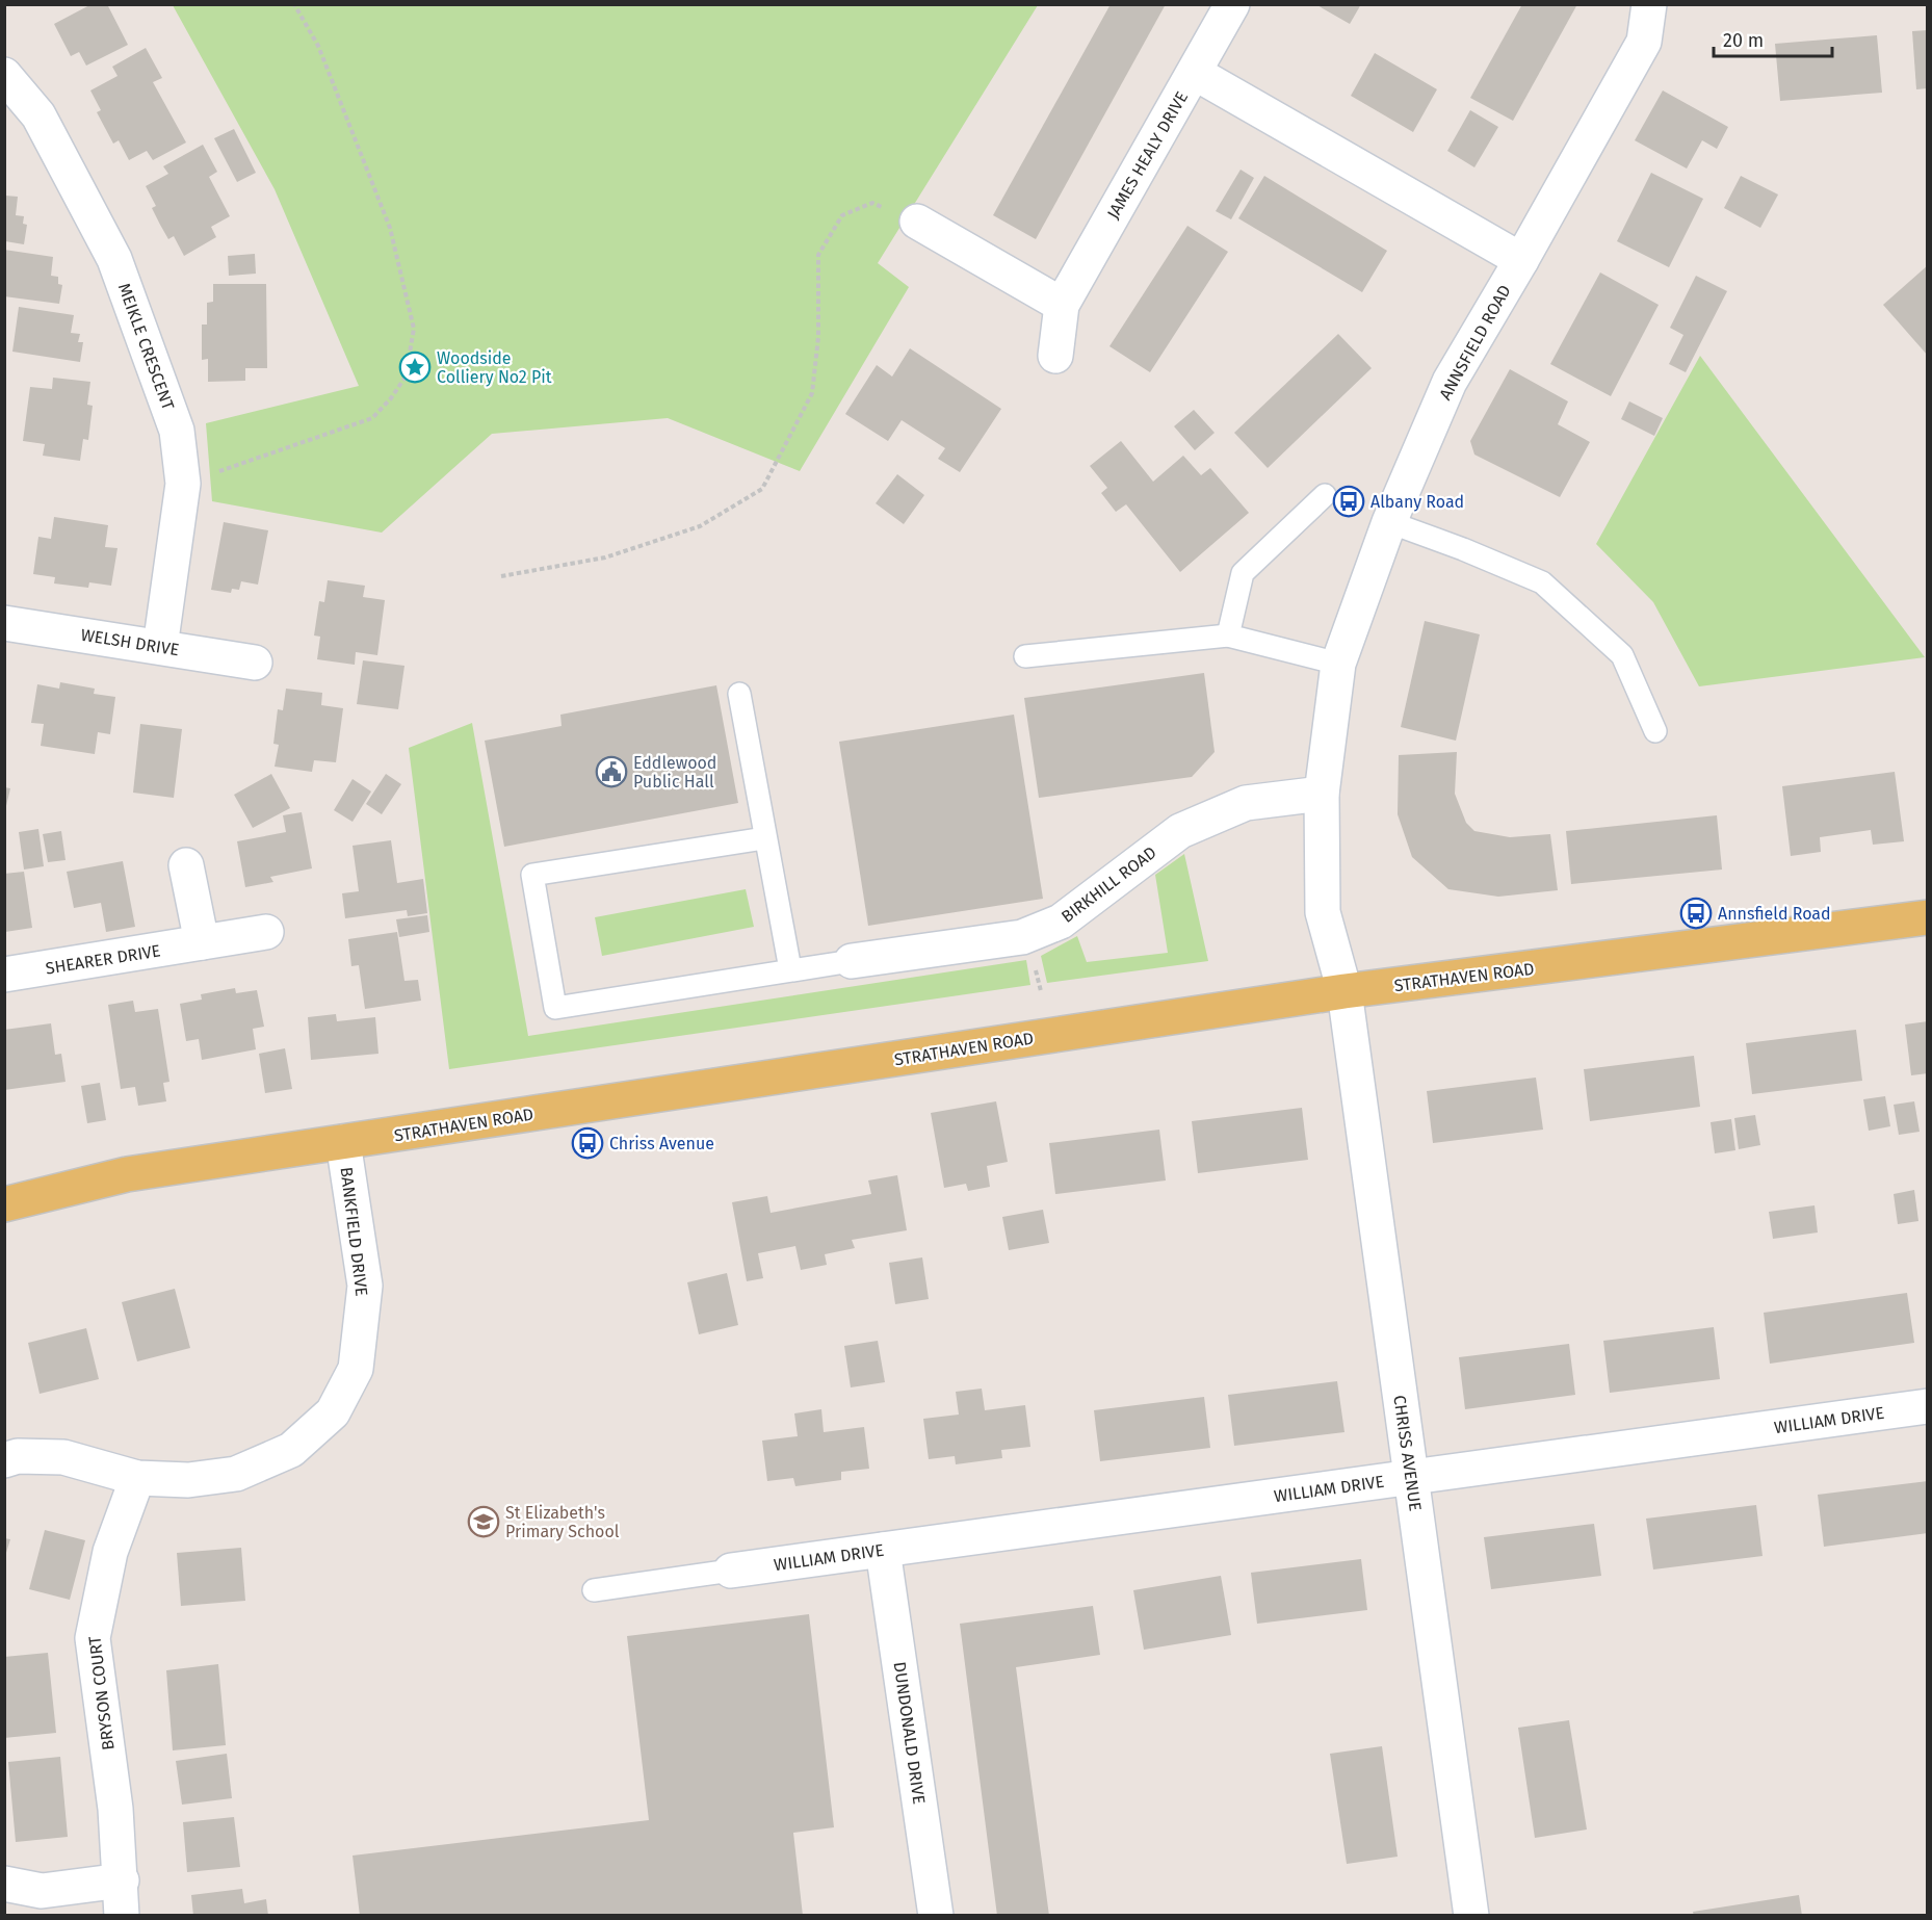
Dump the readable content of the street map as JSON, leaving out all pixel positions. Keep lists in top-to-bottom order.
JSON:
{
  "streets": {
    "main road": ["STRATHAVEN ROAD"],
    "street": [
      "JAMES HEALY DRIVE",
      "ANNSFIELD ROAD",
      "MEIKLE CRESCENT",
      "WELSH DRIVE",
      "BIRKHILL ROAD",
      "SHEARER DRIVE",
      "BANKFIELD DRIVE",
      "WILLIAM DRIVE",
      "CHRISS AVENUE",
      "BRYSON COURT",
      "DUNDONALD DRIVE"
    ]
  },
  "crossings": [
    ["ANNSFIELD ROAD", "BIRKHILL ROAD"],
    ["ANNSFIELD ROAD", "STRATHAVEN ROAD"],
    ["ANNSFIELD ROAD", "CHRISS AVENUE"],
    ["MEIKLE CRESCENT", "WELSH DRIVE"],
    ["STRATHAVEN ROAD", "BANKFIELD DRIVE"],
    ["STRATHAVEN ROAD", "CHRISS AVENUE"],
    ["BANKFIELD DRIVE", "BRYSON COURT"],
    ["WILLIAM DRIVE", "CHRISS AVENUE"],
    ["WILLIAM DRIVE", "DUNDONALD DRIVE"]
  ],
  "places": {
    "place": ["Woodside Colliery No2 Pit"],
    "bus stop": ["Albany Road", "Annsfield Road", "Chriss Avenue"],
    "public building": ["Eddlewood Public Hall"],
    "school or university": ["St Elizabeth's Primary School"]
  },
  "scale_bar": "20 m"
}
